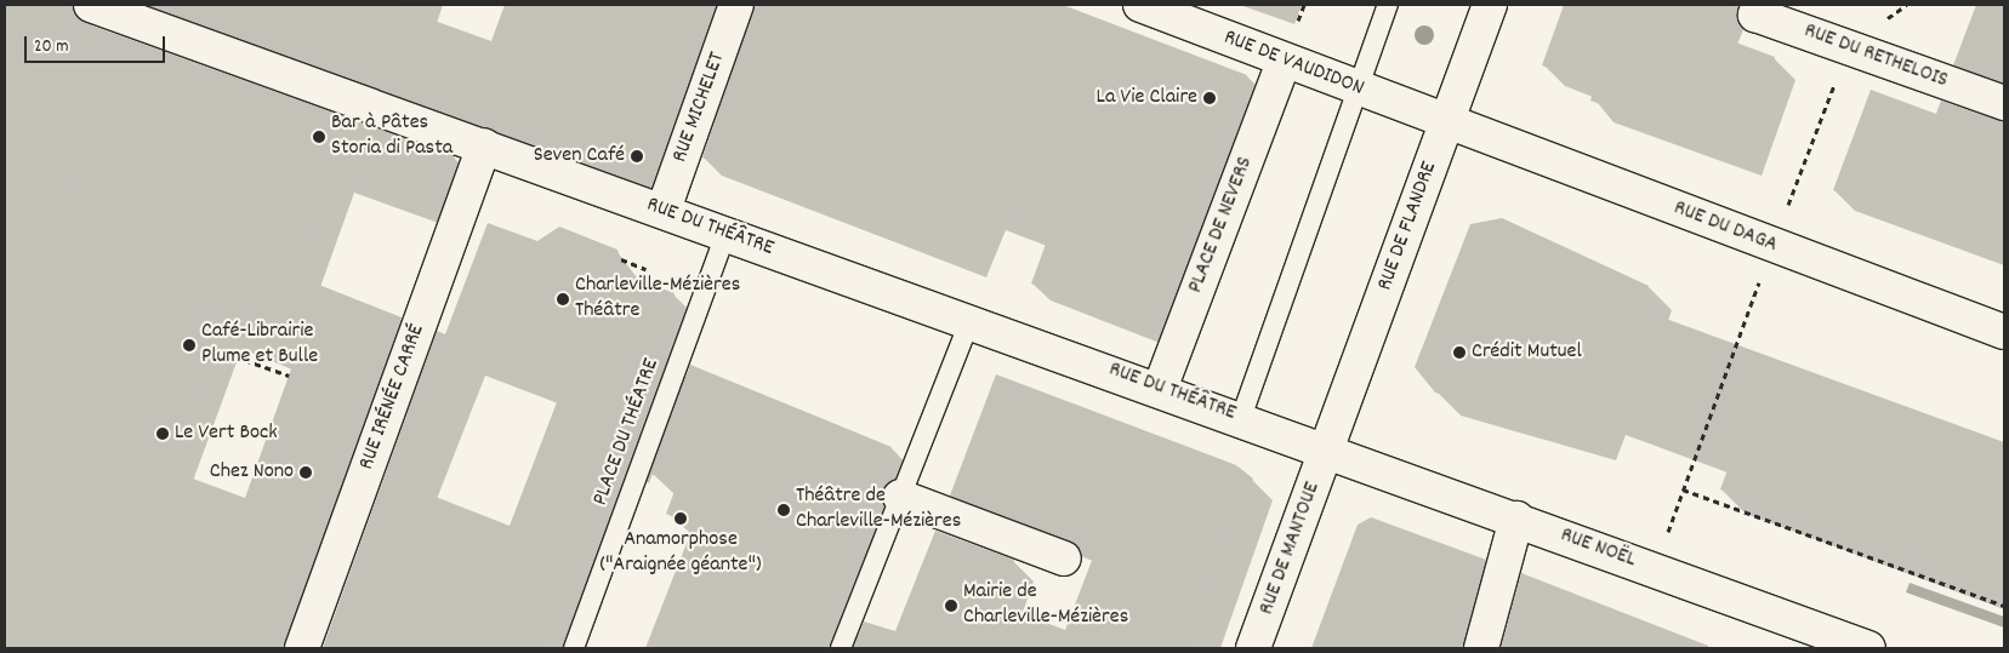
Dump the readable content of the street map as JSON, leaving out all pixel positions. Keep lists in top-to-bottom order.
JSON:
{
  "streets": {
    "street": [
      "RUE DU RETHELOIS",
      "RUE DE VAUDIDON",
      "RUE MICHELET",
      "PLACE DE NEVERS",
      "RUE DE FLANDRE",
      "RUE DU THÉÂTRE",
      "RUE DU DAGA",
      "RUE IRÉNÉE CARRÉ",
      "RUE DE MANTOUE",
      "RUE NOËL"
    ],
    "lane": ["PLACE DU THÉATRE"]
  },
  "crossings": [
    ["RUE DE VAUDIDON", "PLACE DE NEVERS"],
    ["RUE DE VAUDIDON", "RUE DE FLANDRE"],
    ["RUE DE VAUDIDON", "RUE DU DAGA"],
    ["RUE MICHELET", "RUE DU THÉÂTRE"],
    ["PLACE DE NEVERS", "RUE DU THÉÂTRE"],
    ["RUE DE FLANDRE", "RUE DU THÉÂTRE"],
    ["RUE DE FLANDRE", "RUE DU DAGA"],
    ["RUE DE FLANDRE", "RUE DE MANTOUE"],
    ["RUE DE FLANDRE", "RUE NOËL"],
    ["RUE DU THÉÂTRE", "RUE IRÉNÉE CARRÉ"],
    ["RUE DU THÉÂTRE", "PLACE DU THÉATRE"],
    ["RUE DU THÉÂTRE", "RUE DE MANTOUE"],
    ["RUE DU THÉÂTRE", "RUE NOËL"],
    ["RUE DE MANTOUE", "RUE NOËL"]
  ],
  "places": [
    "La Vie Claire",
    "Bar à Pâtes Storia di Pasta",
    "Seven Café",
    "Charleville-Mézières Théâtre",
    "Café-Librairie Plume et Bulle",
    "Crédit Mutuel",
    "Le Vert Bock",
    "Chez Nono",
    "Théâtre de Charleville-Mézières",
    "Anamorphose (\"Araignée géante\")",
    "Mairie de Charleville-Mézières"
  ],
  "scale_bar": "20 m"
}
